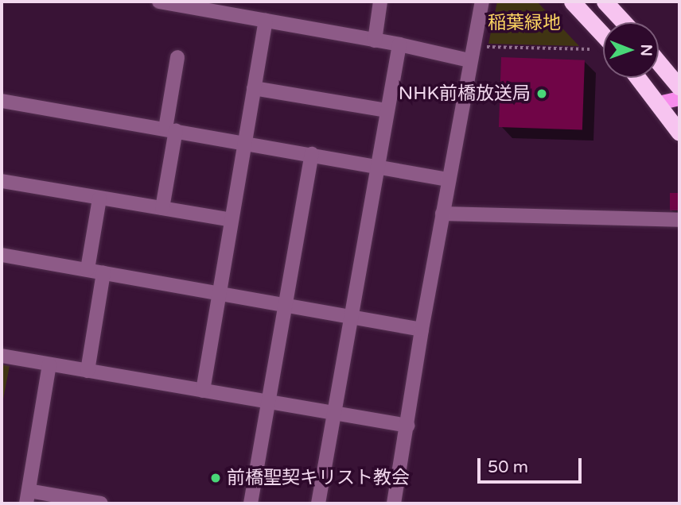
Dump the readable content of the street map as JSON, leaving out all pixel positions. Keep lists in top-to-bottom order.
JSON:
{
  "parks": ["稲葉緑地"],
  "places": ["NHK前橋放送局", "前橋聖契キリスト教会"],
  "scale_bar": "50 m",
  "north": "right"
}
